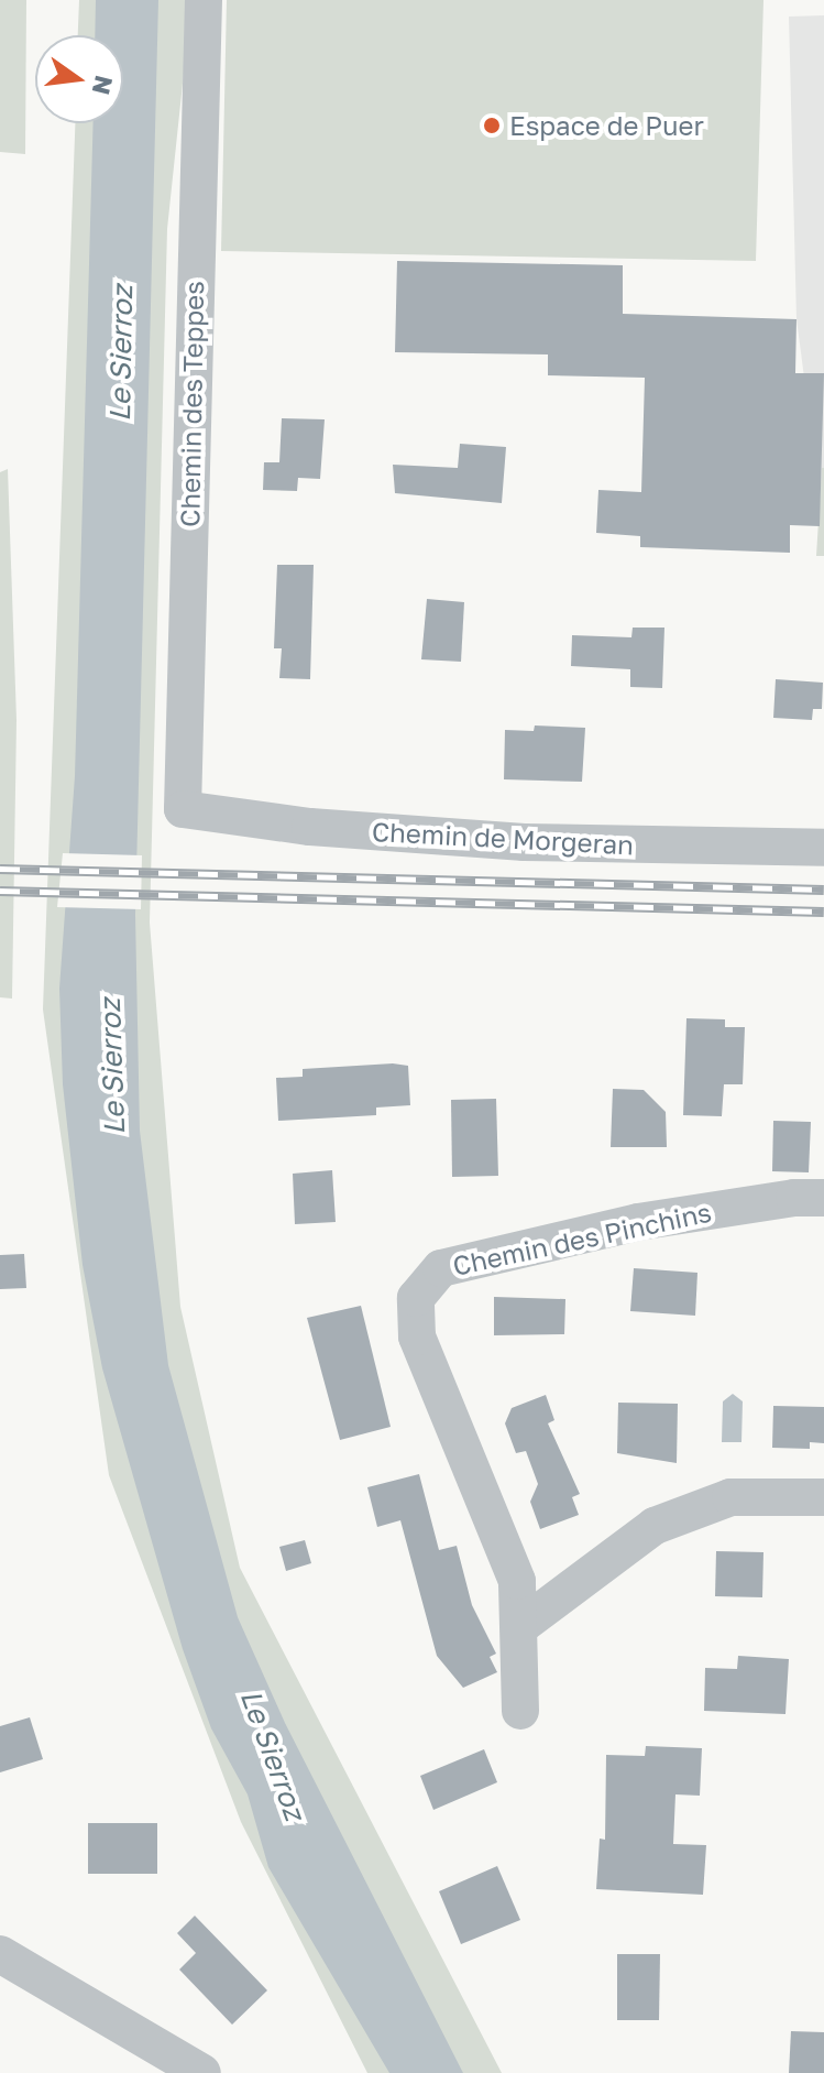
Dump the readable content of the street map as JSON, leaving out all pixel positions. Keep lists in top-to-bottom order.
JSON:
{
  "streets": {
    "street": ["Chemin des Teppes", "Chemin de Morgeran", "Chemin des Pinchins"]
  },
  "crossings": [
    ["Chemin des Teppes", "Chemin de Morgeran"]
  ],
  "water": ["Le Sierroz"],
  "places": ["Espace de Puer"],
  "north": "right"
}
